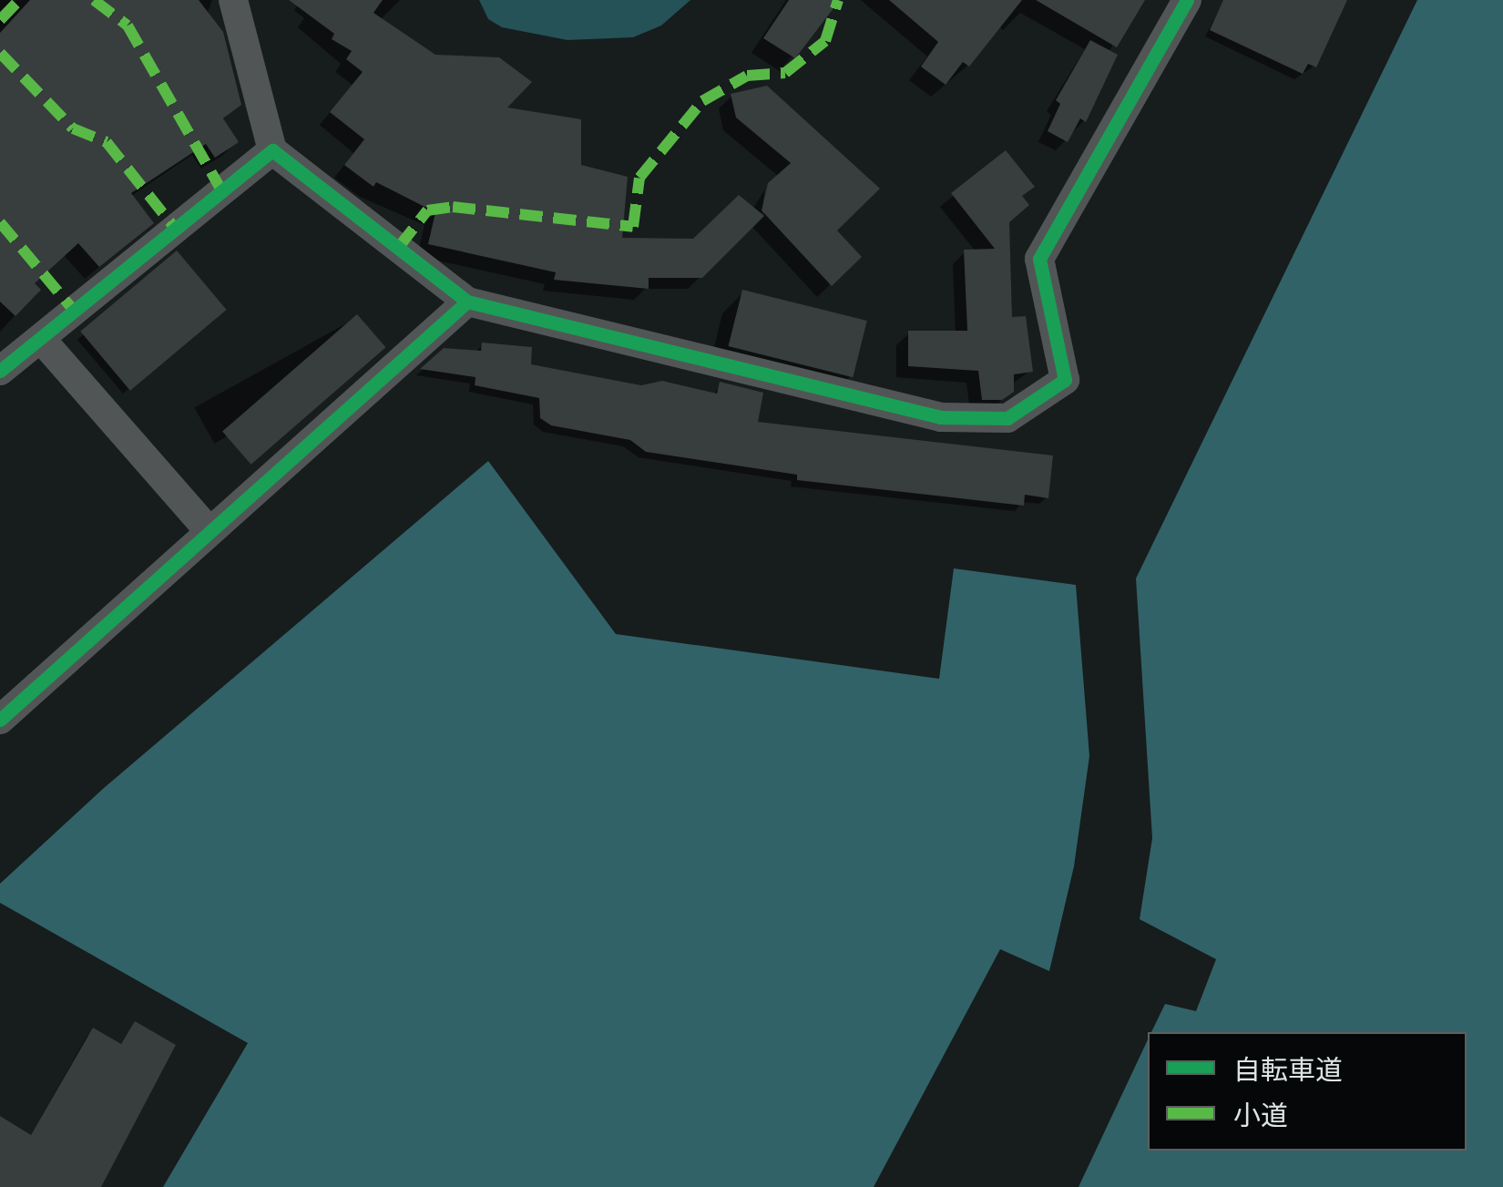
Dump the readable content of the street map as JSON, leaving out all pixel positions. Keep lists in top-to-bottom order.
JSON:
{
  "legend": ["自転車道", "小道"]
}
